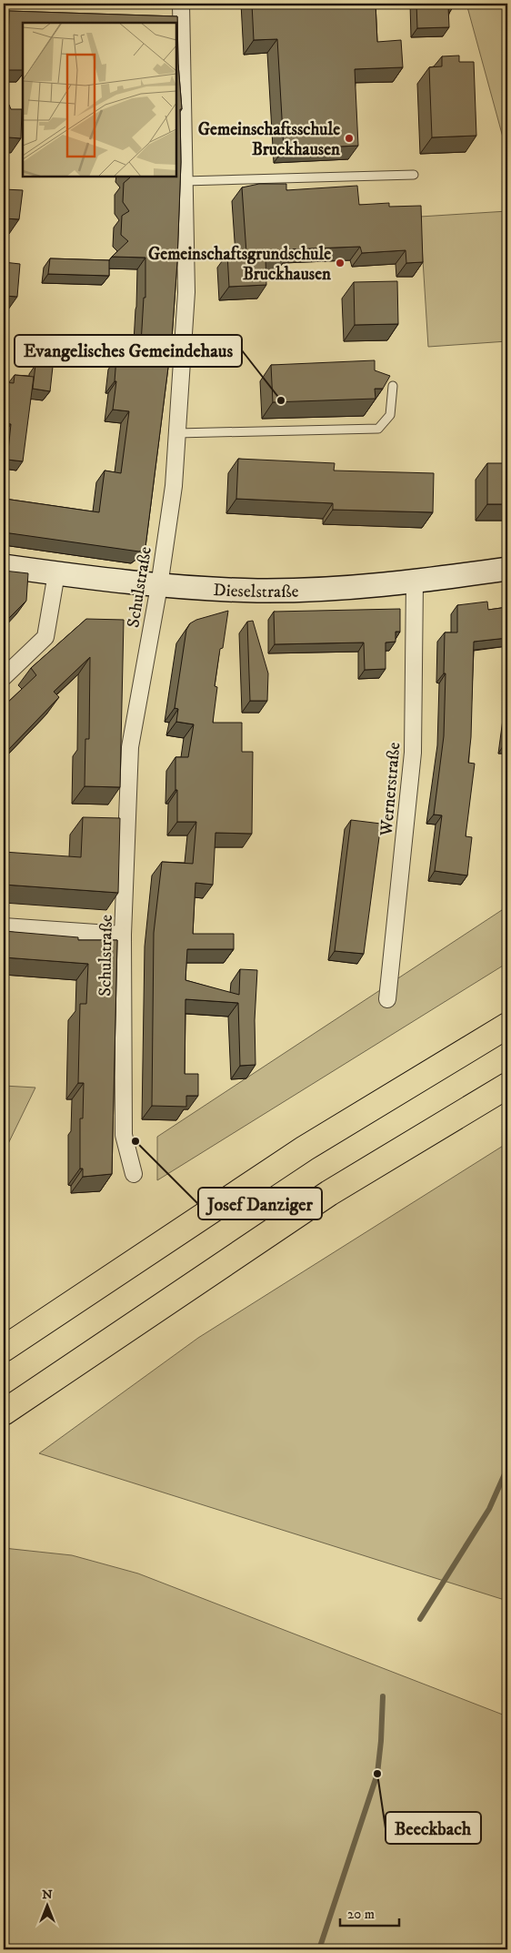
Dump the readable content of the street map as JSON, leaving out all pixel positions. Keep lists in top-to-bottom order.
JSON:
{
  "streets": {
    "street": ["Schulstraße", "Dieselstraße", "Wernerstraße"]
  },
  "crossings": [
    ["Schulstraße", "Dieselstraße"],
    ["Dieselstraße", "Wernerstraße"]
  ],
  "places": [
    "Gemeinschaftsschule Bruckhausen",
    "Gemeinschaftsgrundschule Bruckhausen",
    "Evangelisches Gemeindehaus",
    "Josef Danziger",
    "Beeckbach"
  ],
  "scale_bar": "20 m",
  "north": "top"
}
